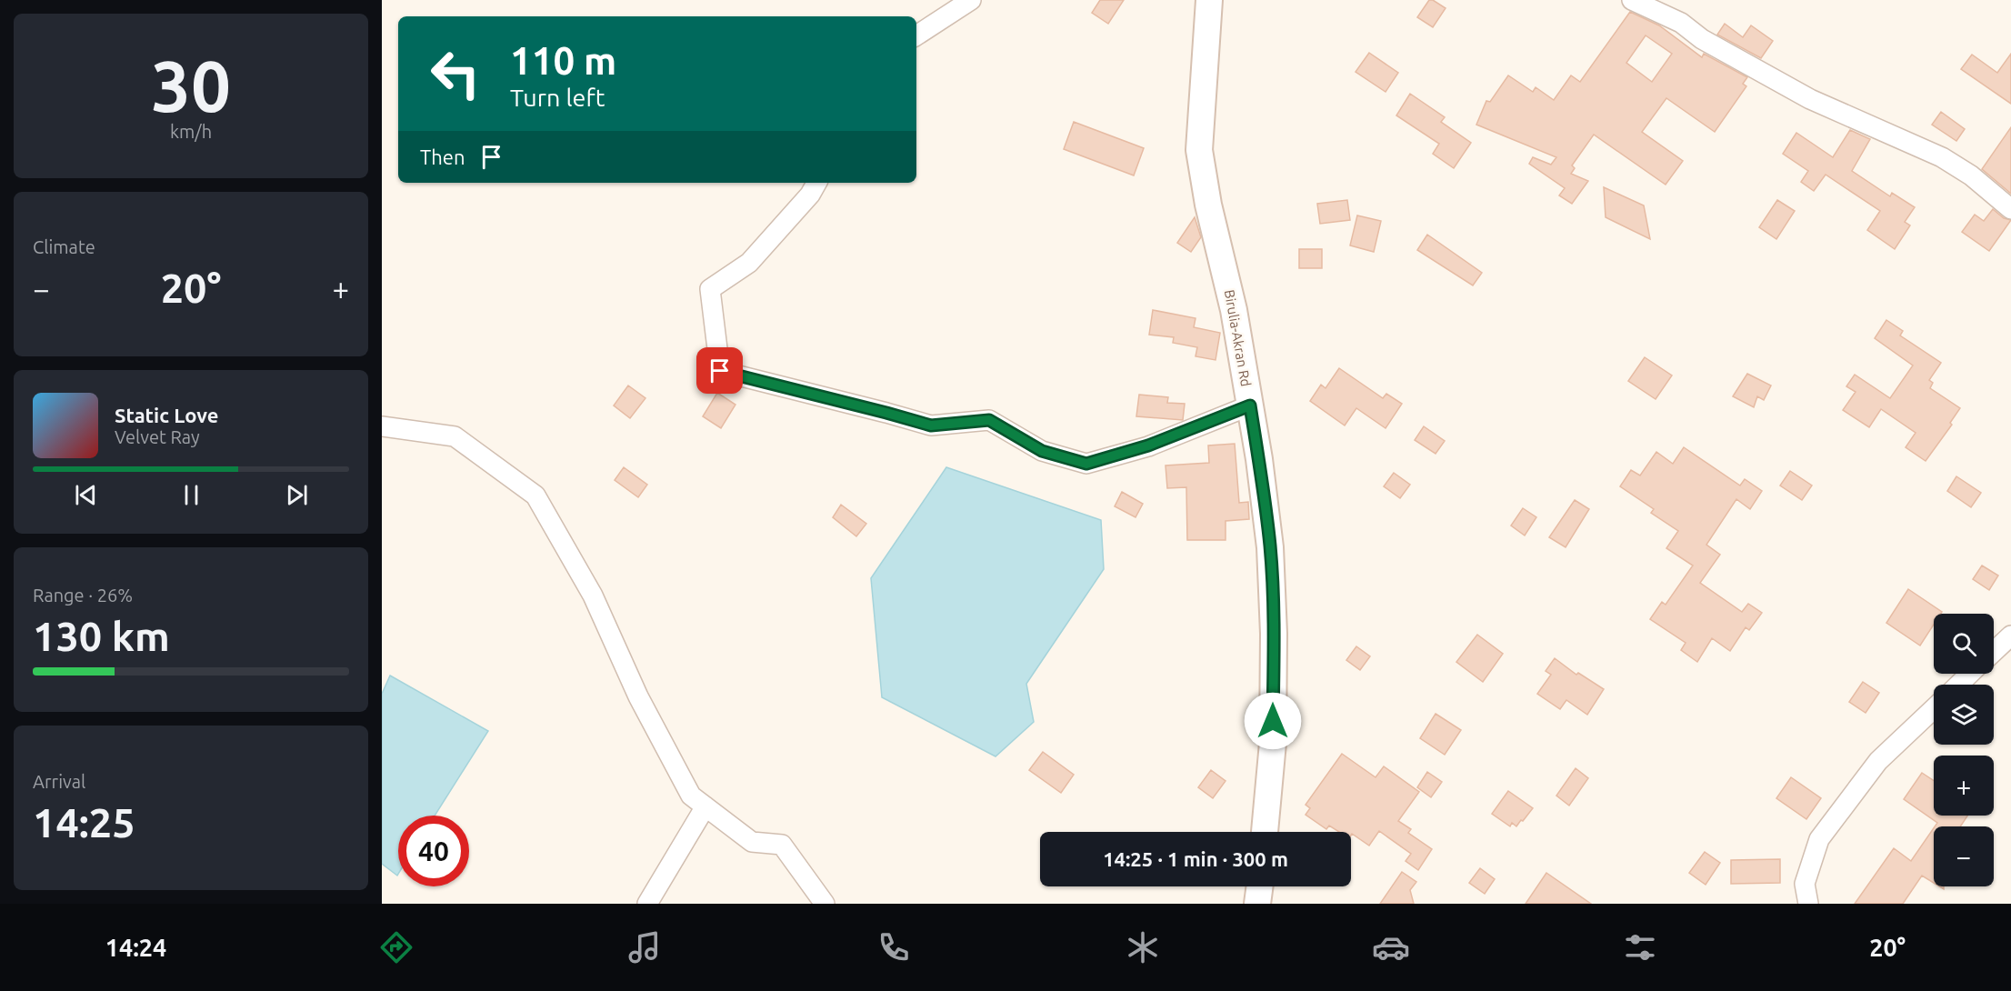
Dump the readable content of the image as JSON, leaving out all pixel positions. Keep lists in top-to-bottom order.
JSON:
{
  "streets": {
    "street": ["Birulia-Akran Rd"]
  },
  "page": {
    "tile": [
      ["30", "km/h"],
      "Climate",
      ["Range · 26%", "130 km"],
      ["Arrival", "14:25"]
    ],
    "turn": ["110 m", "Turn left"],
    "then": "Then",
    "heat": ["−", "20°", "+"],
    "song": ["Static Love", "Velvet Ray"],
    "map_buttons": ["+", "−"],
    "limit": "40",
    "trip": "14:25 · 1 min · 300 m",
    "tabs": ["14:24", "20°"]
  }
}
